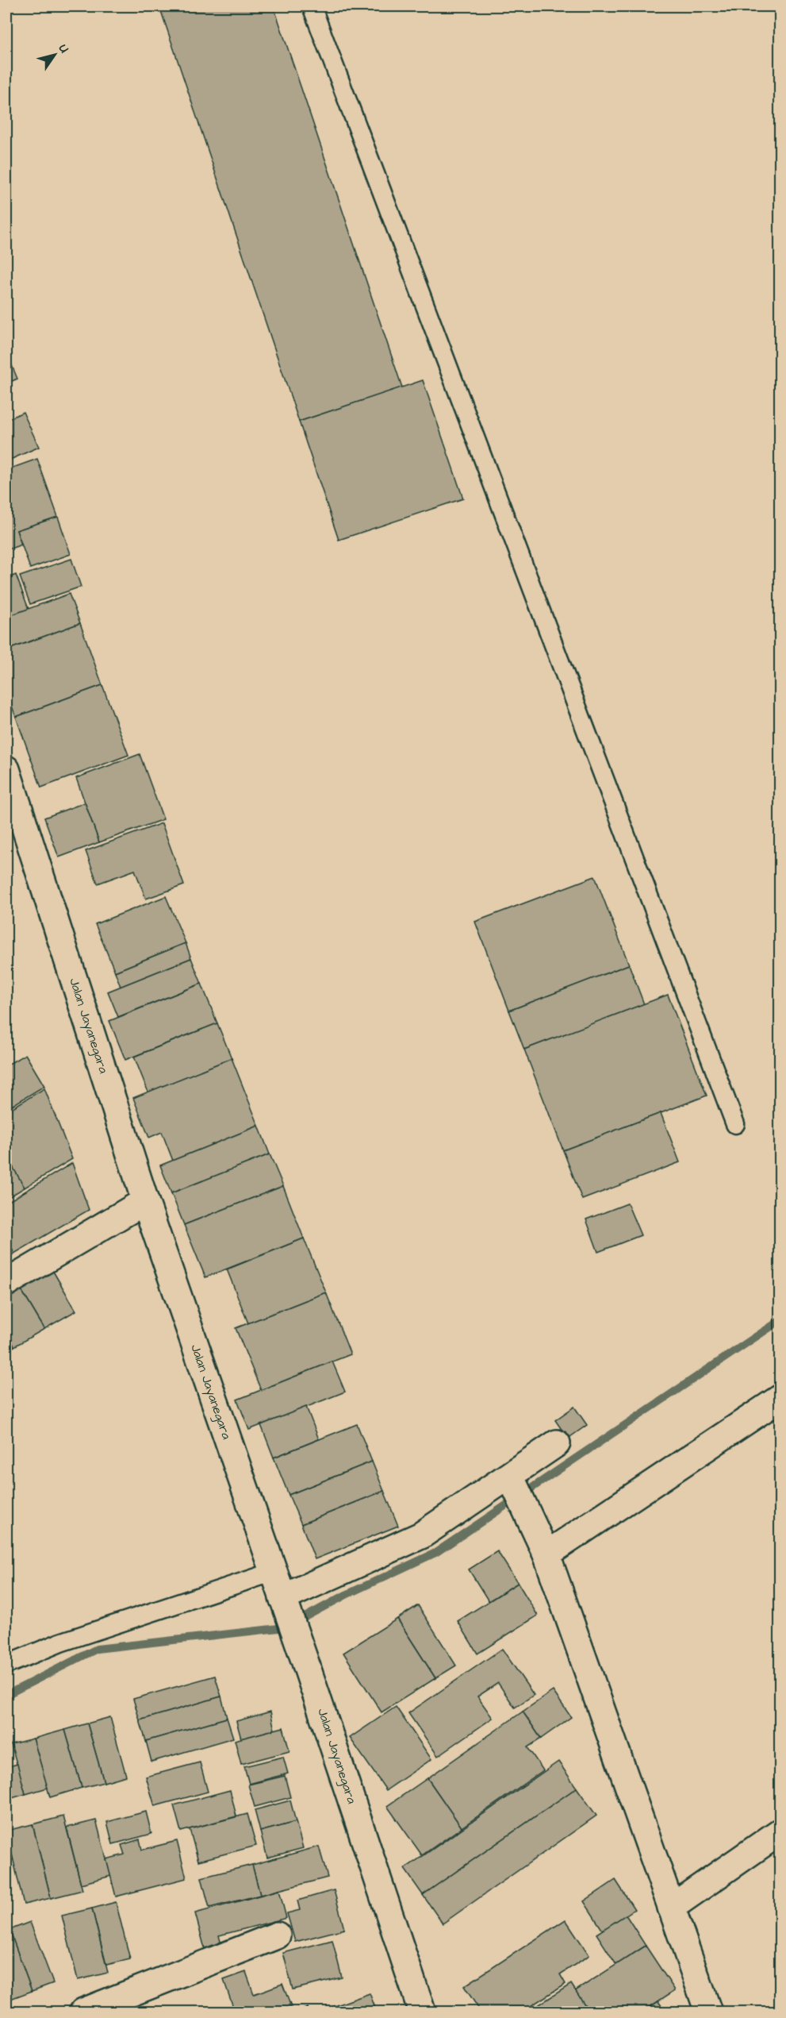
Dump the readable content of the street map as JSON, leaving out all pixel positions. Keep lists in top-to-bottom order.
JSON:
{
  "streets": {
    "street": ["Jalan Jayanegara"]
  },
  "north": "top right"
}
